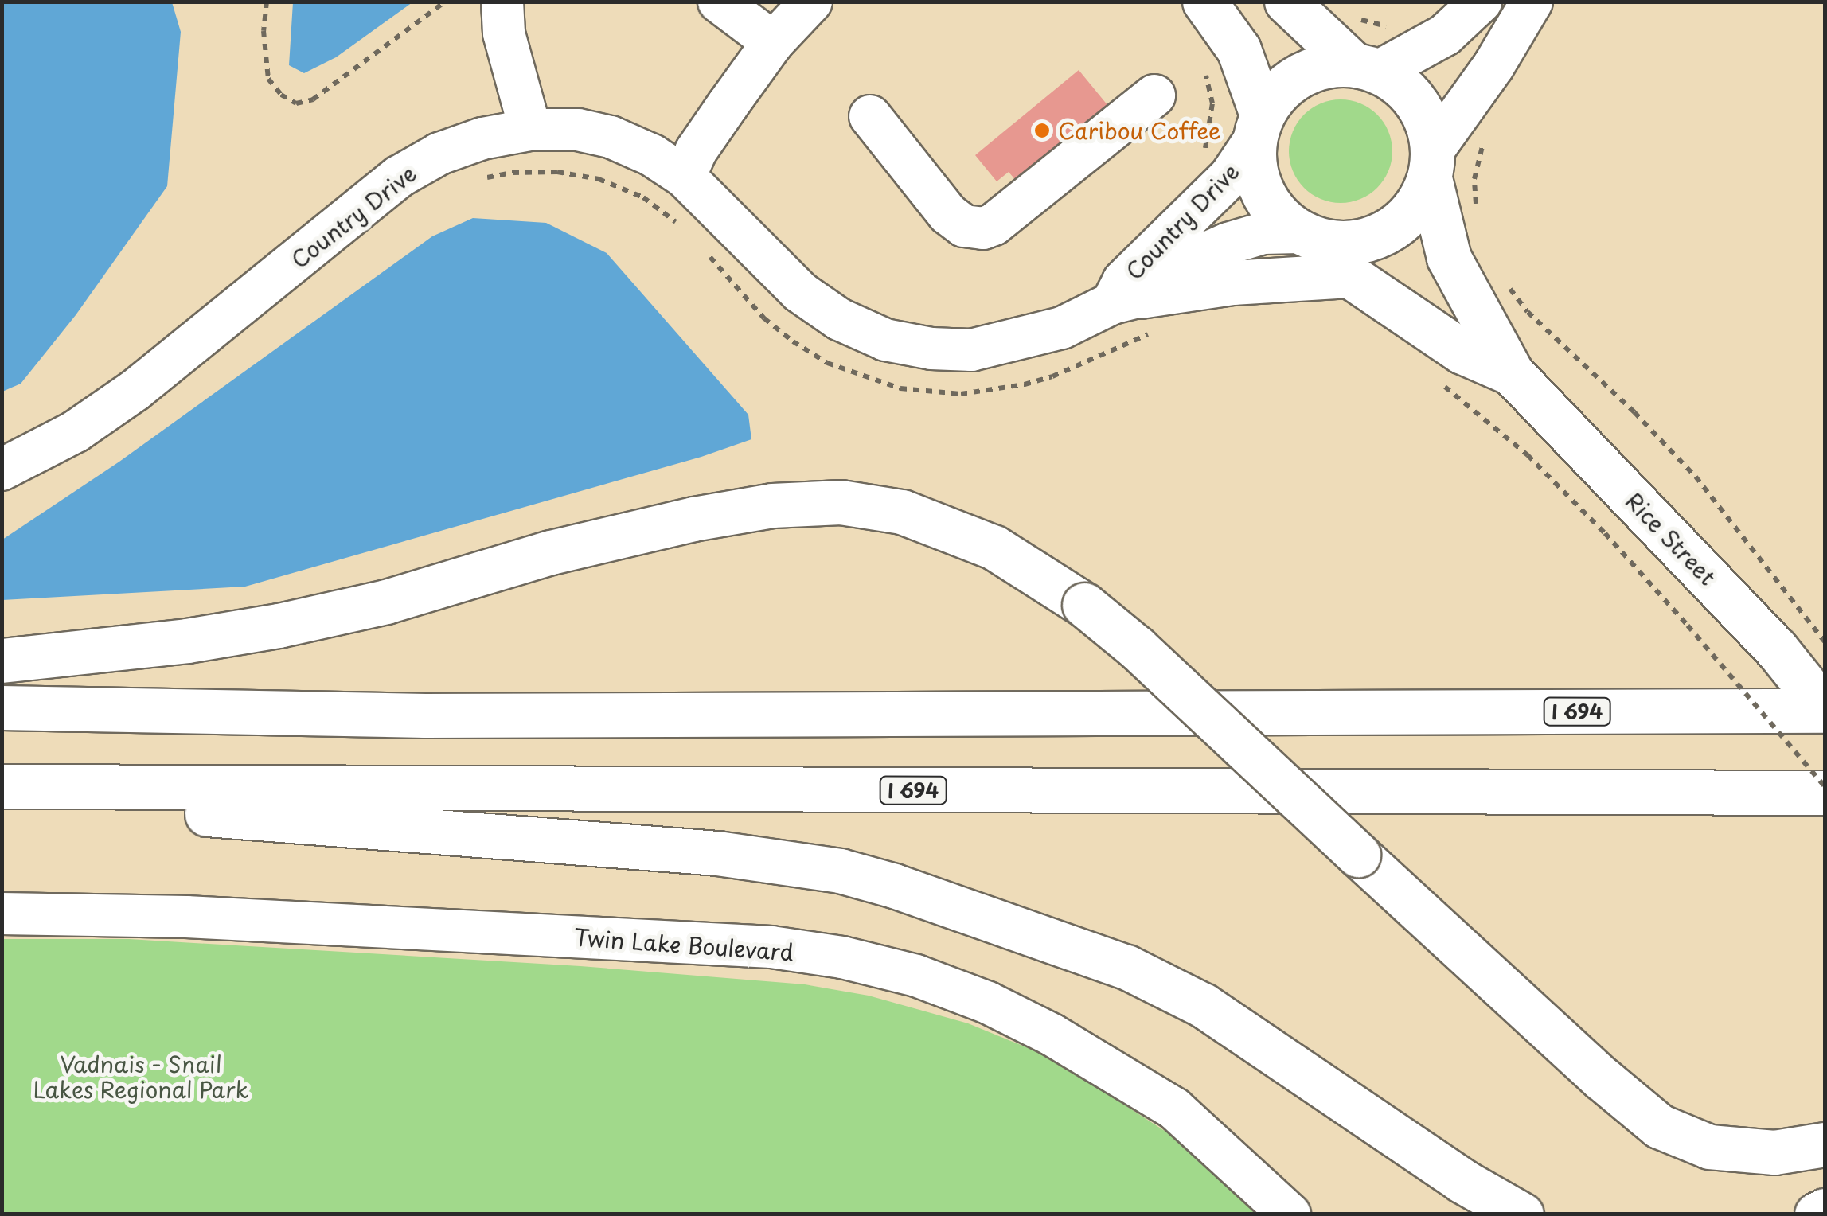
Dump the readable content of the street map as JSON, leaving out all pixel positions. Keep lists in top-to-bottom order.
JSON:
{
  "streets": {
    "main road": ["Rice Street", "I 694"],
    "street": ["Country Drive", "Twin Lake Boulevard"]
  },
  "crossings": [
    ["Country Drive", "Rice Street"],
    ["Rice Street", "I 694"]
  ],
  "parks": ["Vadnais - Snail Lakes Regional Park"],
  "places": ["Caribou Coffee"]
}
